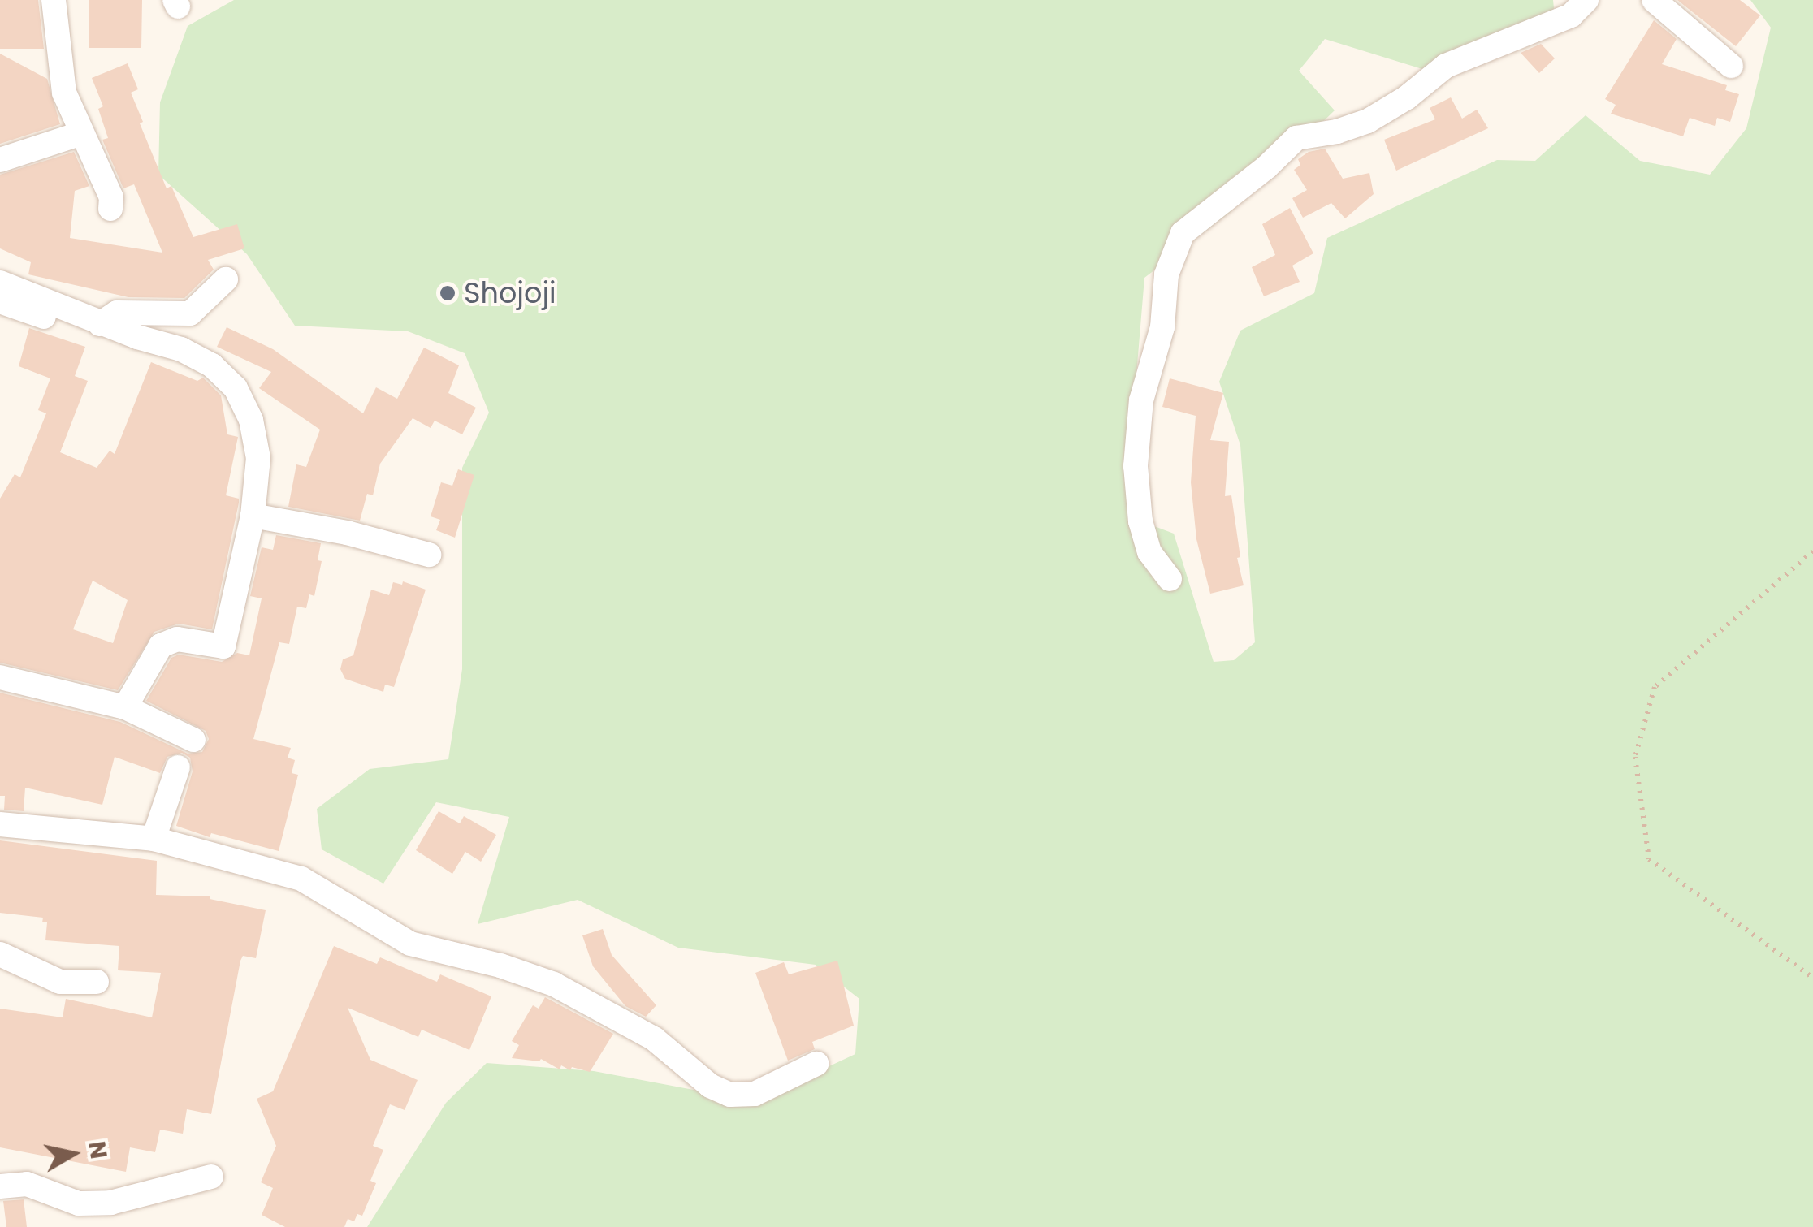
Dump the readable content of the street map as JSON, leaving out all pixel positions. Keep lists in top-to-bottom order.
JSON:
{
  "places": ["Shojoji"],
  "north": "right"
}
